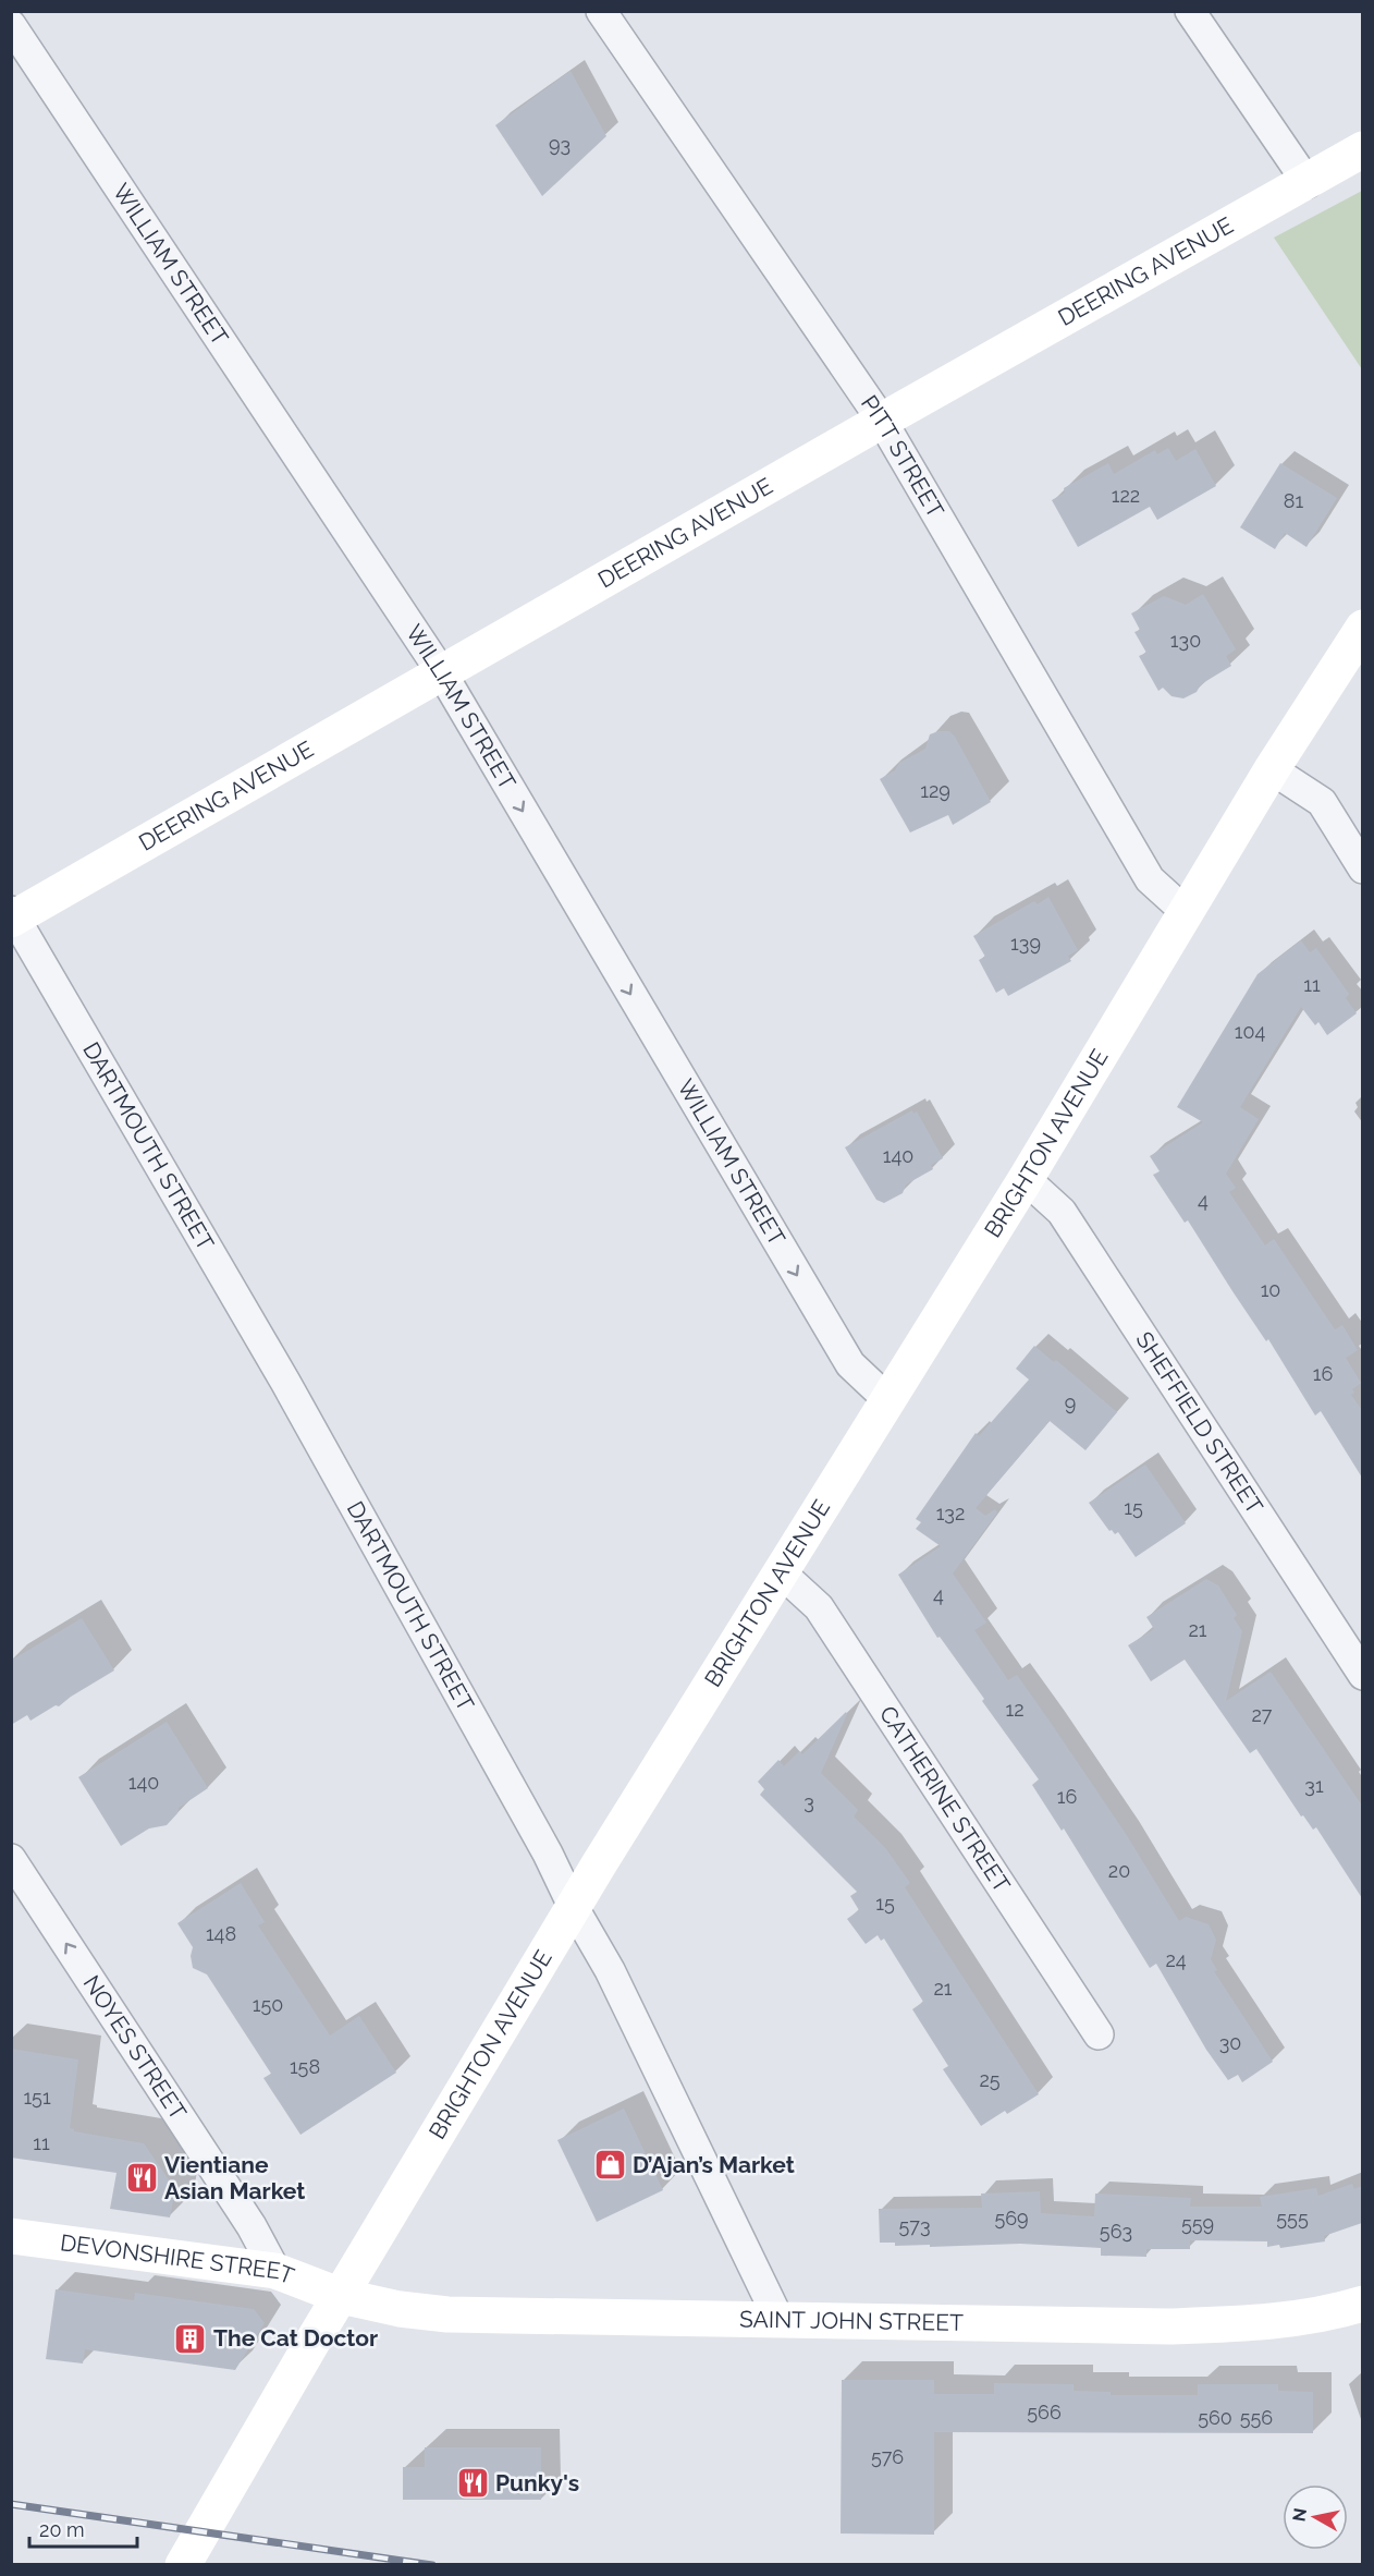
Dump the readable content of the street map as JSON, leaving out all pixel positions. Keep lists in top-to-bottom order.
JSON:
{
  "streets": {
    "main road": [
      "DEERING AVENUE",
      "BRIGHTON AVENUE",
      "DEVONSHIRE STREET",
      "SAINT JOHN STREET"
    ],
    "street": [
      "WILLIAM STREET",
      "PITT STREET",
      "DARTMOUTH STREET",
      "SHEFFIELD STREET",
      "CATHERINE STREET",
      "NOYES STREET"
    ]
  },
  "crossings": [
    ["WILLIAM STREET", "DEERING AVENUE"],
    ["WILLIAM STREET", "BRIGHTON AVENUE"],
    ["DEERING AVENUE", "PITT STREET"],
    ["DEERING AVENUE", "DARTMOUTH STREET"],
    ["PITT STREET", "BRIGHTON AVENUE"],
    ["BRIGHTON AVENUE", "DARTMOUTH STREET"],
    ["BRIGHTON AVENUE", "SHEFFIELD STREET"],
    ["BRIGHTON AVENUE", "CATHERINE STREET"],
    ["BRIGHTON AVENUE", "DEVONSHIRE STREET"],
    ["BRIGHTON AVENUE", "SAINT JOHN STREET"],
    ["DARTMOUTH STREET", "SAINT JOHN STREET"],
    ["NOYES STREET", "DEVONSHIRE STREET"],
    ["DEVONSHIRE STREET", "SAINT JOHN STREET"]
  ],
  "one_way": ["WILLIAM STREET", "NOYES STREET"],
  "places": {
    "shop": ["D’Ajan’s Market"],
    "restaurant": ["Vientiane Asian Market", "Punky's"],
    "building": ["The Cat Doctor"]
  },
  "house_numbers": [
    "93",
    "122",
    "81",
    "130",
    "129",
    "139",
    "11",
    "104",
    "140",
    "4",
    "10",
    "16",
    "9",
    "15",
    "132",
    "4",
    "21",
    "12",
    "27",
    "140",
    "31",
    "16",
    "3",
    "20",
    "15",
    "148",
    "24",
    "21",
    "150",
    "30",
    "158",
    "25",
    "151",
    "11",
    "569",
    "555",
    "559",
    "573",
    "563",
    "566",
    "560",
    "556",
    "576"
  ],
  "scale_bar": "20 m",
  "north": "left"
}
